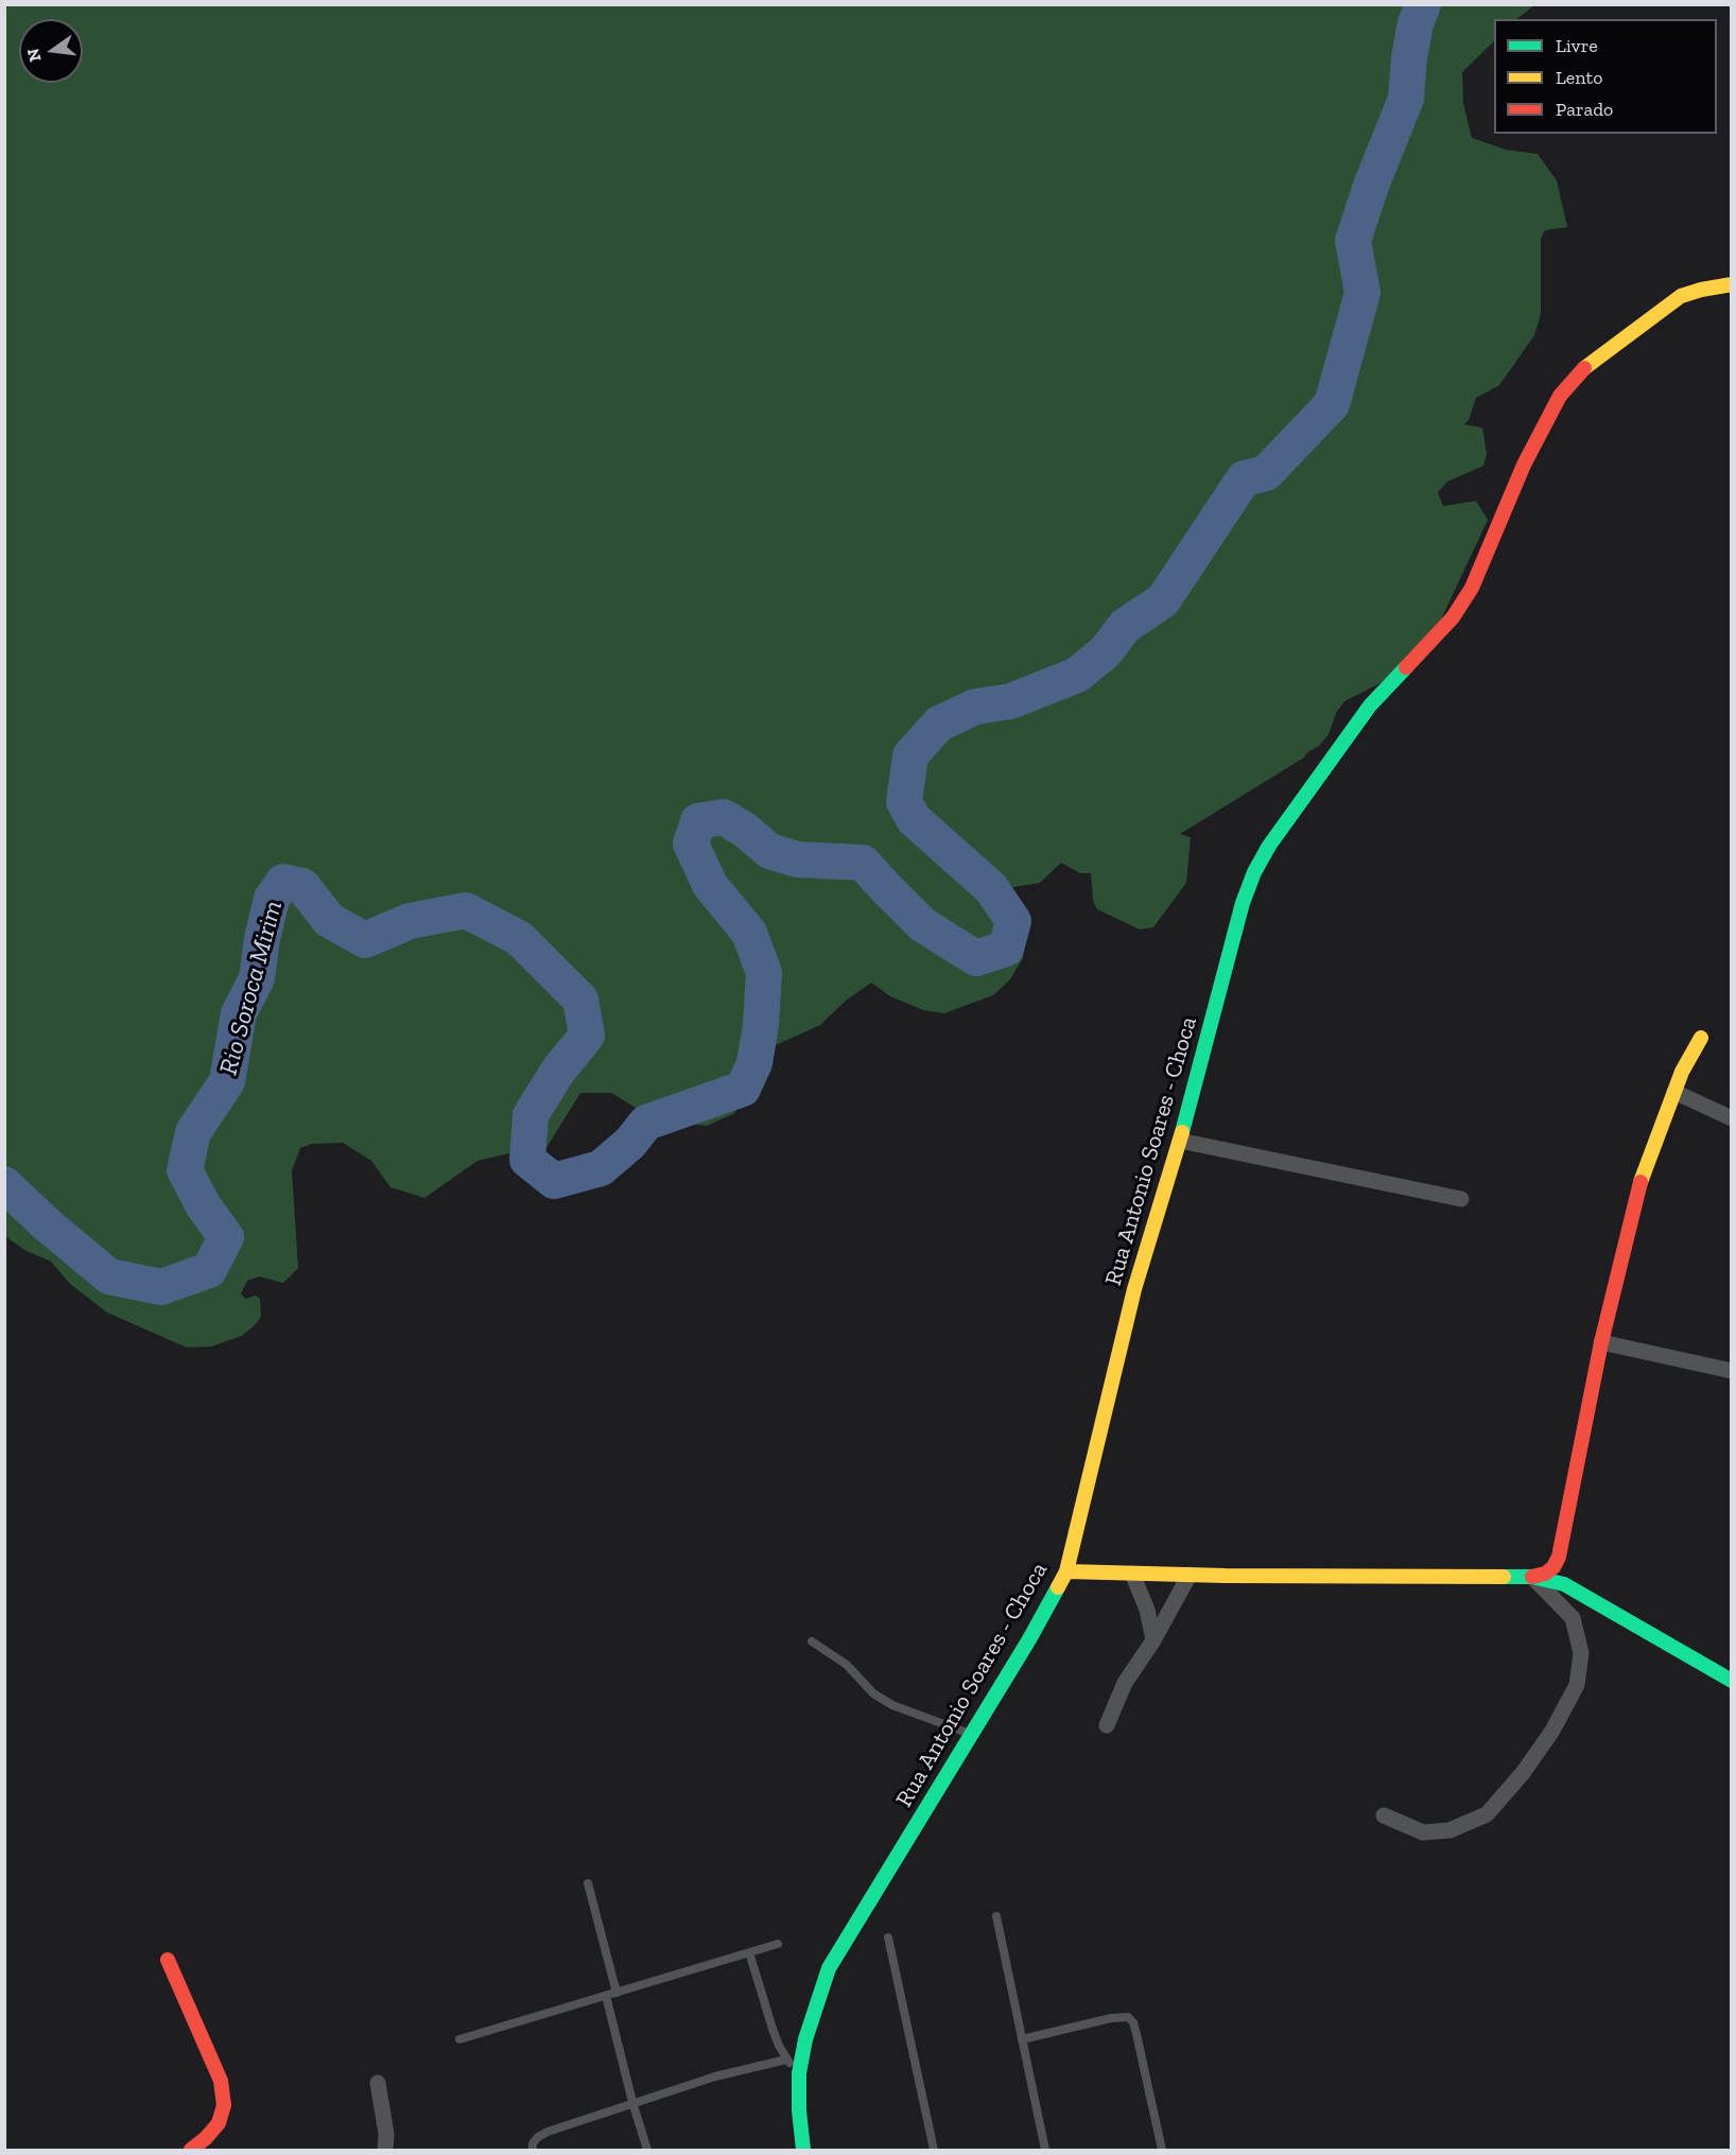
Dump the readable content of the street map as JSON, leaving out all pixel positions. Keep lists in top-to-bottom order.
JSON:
{
  "streets": {
    "street": ["Rua Antonio Soares - Choca"]
  },
  "water": ["Rio Soroca Mirim"],
  "legend": ["Livre", "Lento", "Parado"],
  "north": "left"
}
